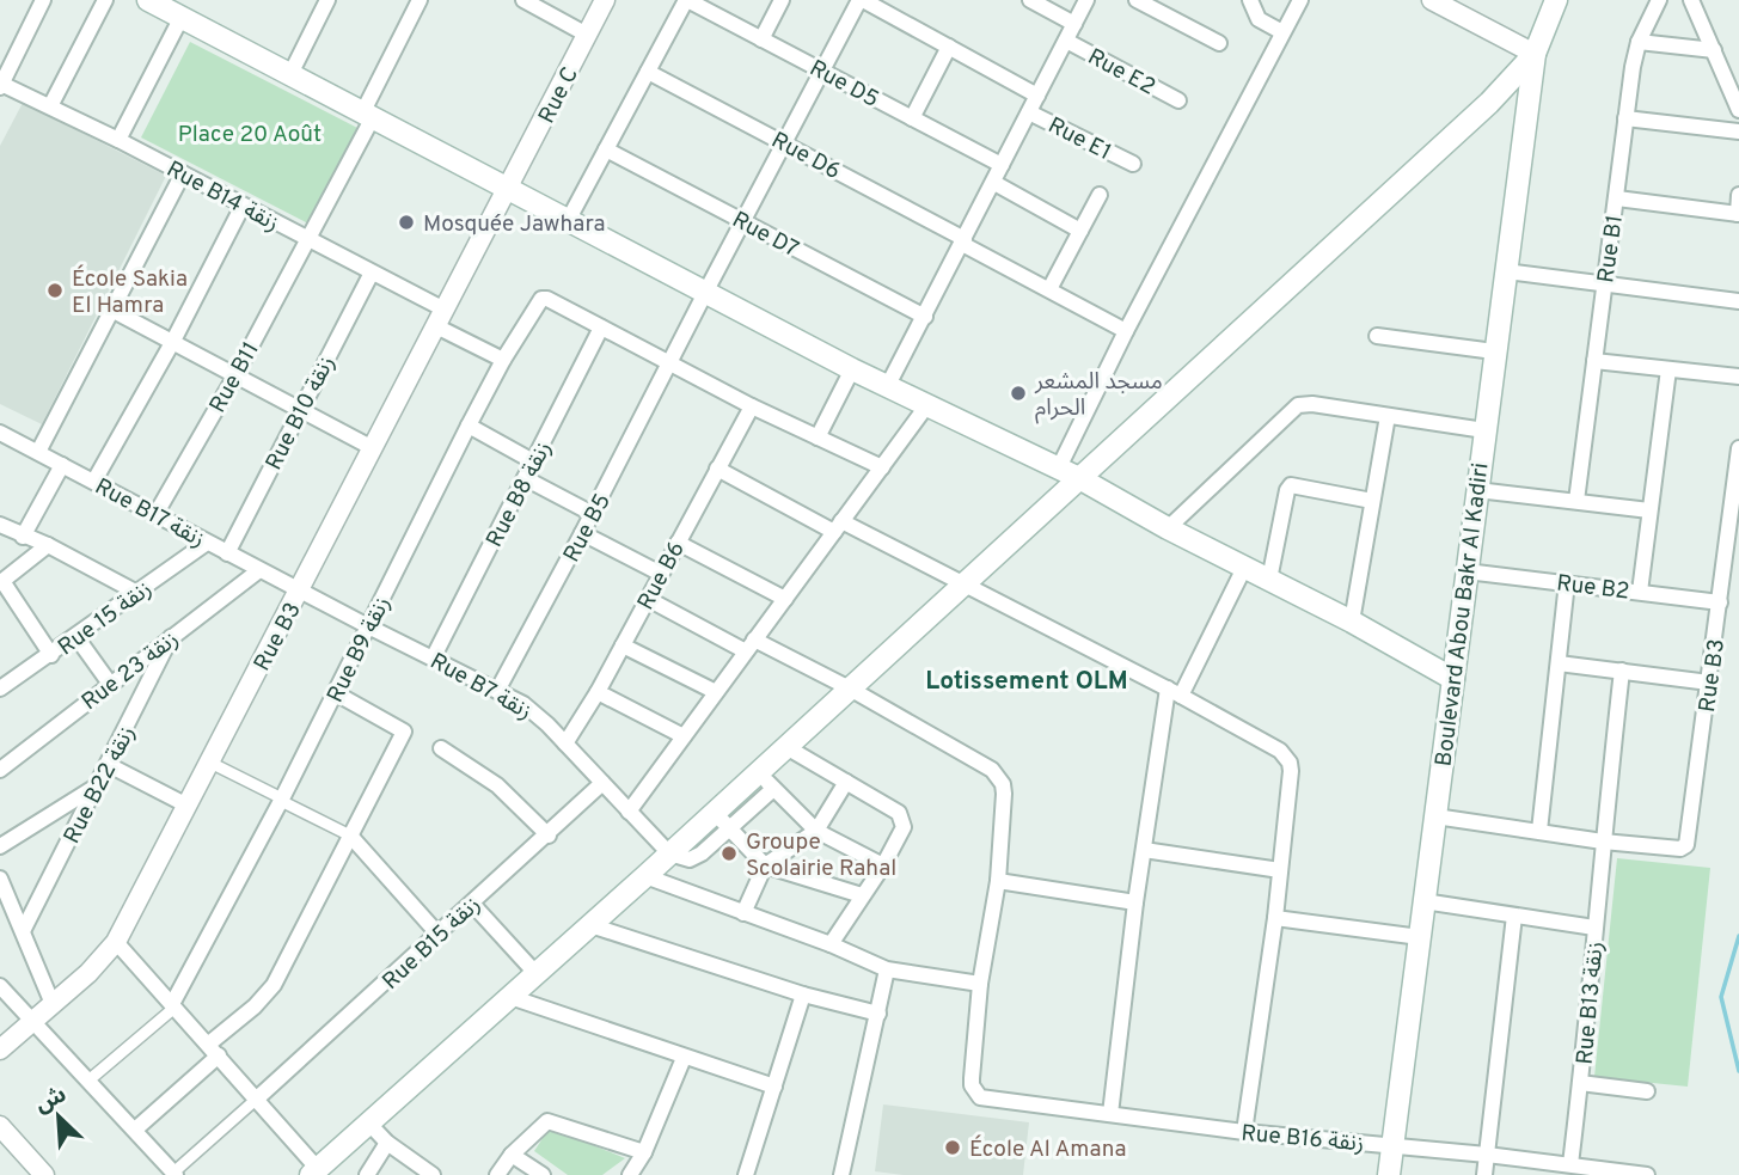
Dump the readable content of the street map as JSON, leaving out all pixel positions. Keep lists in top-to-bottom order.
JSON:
{
  "streets": {
    "main road": ["Boulevard Abou Bakr Al Kadiri"],
    "street": [
      "Rue E2",
      "Rue D5",
      "Rue C",
      "Rue E1",
      "Rue D6",
      "Rue B14 زنقة",
      "Rue D7",
      "Rue B1",
      "Rue B11",
      "Rue B10 زنقة",
      "Rue B8 زنقة",
      "Rue B17 زنقة",
      "Rue B5",
      "Rue B6",
      "Rue B2",
      "Rue 15 زنقة",
      "Rue B3",
      "Rue B9 زنقة",
      "Rue 23 زنقة",
      "Rue B7 زنقة",
      "Rue B22 زنقة",
      "Rue B15 زنقة",
      "Rue B13 زنقة",
      "Rue B16 زنقة"
    ]
  },
  "crossings": [
    ["Rue D5", "Rue B5"],
    ["Rue C", "Rue B3"],
    ["Rue D6", "Rue B5"],
    ["Rue B14 زنقة", "Rue B11"],
    ["Rue B14 زنقة", "Rue B10 زنقة"],
    ["Rue B14 زنقة", "Rue B3"],
    ["Rue B14 زنقة", "Rue B9 زنقة"],
    ["Rue D7", "Rue B5"],
    ["Rue B11", "Rue B17 زنقة"],
    ["Rue B10 زنقة", "Rue B17 زنقة"],
    ["Rue B8 زنقة", "Rue B9 زنقة"],
    ["Rue B8 زنقة", "Rue B7 زنقة"],
    ["Rue B17 زنقة", "Rue 15 زنقة"],
    ["Rue B17 زنقة", "Rue B3"],
    ["Rue B17 زنقة", "Rue 23 زنقة"],
    ["Rue B17 زنقة", "Rue B7 زنقة"],
    ["Rue B5", "Rue B7 زنقة"],
    ["Rue B6", "Rue B7 زنقة"],
    ["Rue B2", "Boulevard Abou Bakr Al Kadiri"],
    ["Rue B2", "Rue B3"],
    ["Boulevard Abou Bakr Al Kadiri", "Rue B16 زنقة"],
    ["Rue B3", "Rue B7 زنقة"],
    ["Rue B3", "Rue B13 زنقة"],
    ["Rue B9 زنقة", "Rue B7 زنقة"],
    ["Rue 23 زنقة", "Rue B22 زنقة"],
    ["Rue B7 زنقة", "Rue B15 زنقة"],
    ["Rue B13 زنقة", "Rue B16 زنقة"]
  ],
  "districts": ["Lotissement OLM"],
  "parks": ["Place 20 Août"],
  "places": [
    "Mosquée Jawhara",
    "École Sakia El Hamra",
    "مسجد المشعر الحرام",
    "Groupe Scolairie Rahal",
    "École Al Amana"
  ],
  "north": "top left"
}
